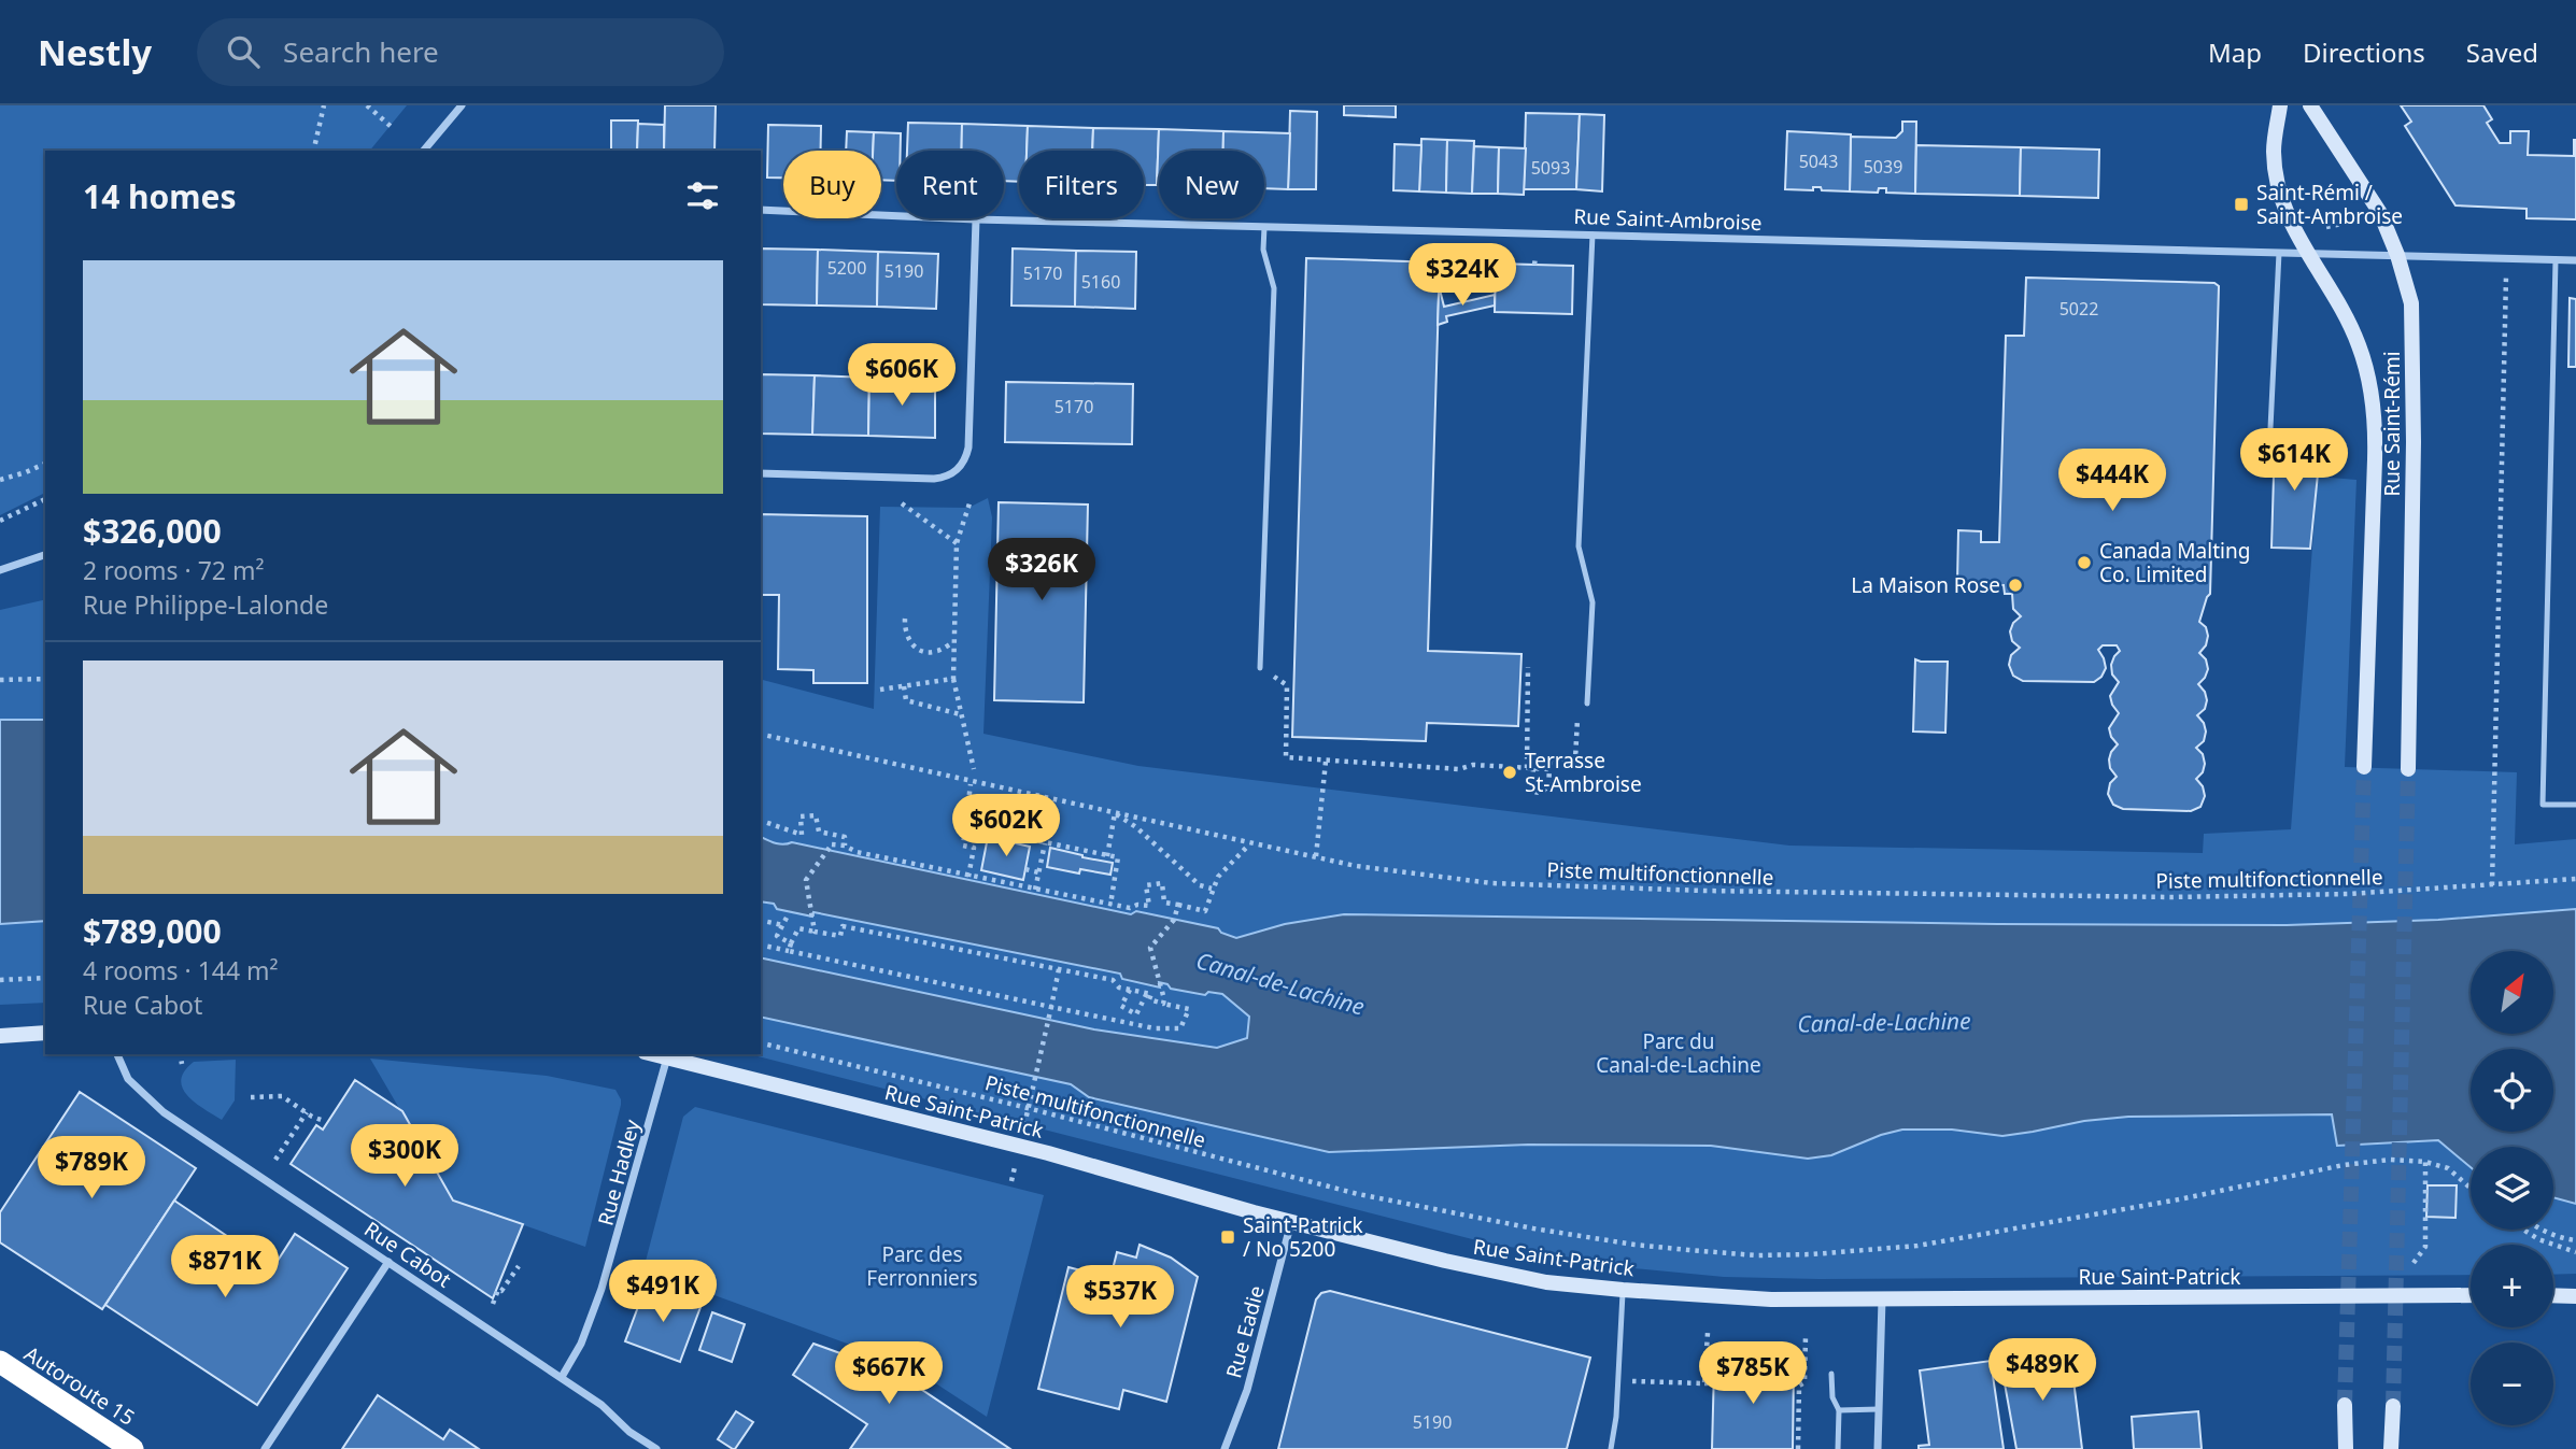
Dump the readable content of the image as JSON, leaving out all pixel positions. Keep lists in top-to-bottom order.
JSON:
{
  "streets": {
    "highway": ["Autoroute 15"],
    "main road": ["Rue Saint-Rémi", "Rue Saint-Patrick"],
    "street": [
      "Rue Saint-Ambroise",
      "Rue Hadley",
      "Rue Cabot",
      "Rue Eadie"
    ],
    "path": ["Piste multifonctionnelle"]
  },
  "crossings": [
    ["Rue Saint-Ambroise", "Rue Saint-Rémi"],
    ["Rue Saint-Patrick", "Rue Hadley"],
    ["Rue Saint-Patrick", "Rue Eadie"],
    ["Rue Hadley", "Rue Cabot"]
  ],
  "water": ["Canal-de-Lachine"],
  "parks": ["Parc du Canal-de-Lachine", "Parc des Ferronniers"],
  "places": {
    "transit": ["Saint-Rémi / Saint-Ambroise", "Saint-Patrick / No 5200"],
    "other": ["Canada Malting Co. Limited", "La Maison Rose", "Terrasse St-Ambroise"]
  },
  "house_numbers": [
    "5043",
    "5039",
    "5093",
    "5200",
    "5190",
    "5170",
    "5160",
    "5022",
    "5170",
    "5190"
  ],
  "north": "top right",
  "page": {
    "header": "Nestly",
    "search": "Search here",
    "nav": ["Map", "Directions", "Saved"],
    "chip": [
      "Buy",
      "Rent",
      "Filters",
      "New"
    ],
    "heading": "14 homes",
    "list": [
      {
        "name": "$326,000",
        "note": "2 rooms · 72 m² · Rue Philippe-Lalonde"
      },
      {
        "name": "$789,000",
        "note": "4 rooms · 144 m² · Rue Cabot"
      }
    ],
    "price": [
      "$324K",
      "$606K",
      "$614K",
      "$444K",
      "$326K",
      "$602K",
      "$300K",
      "$789K",
      "$871K",
      "$491K",
      "$537K",
      "$489K",
      "$667K",
      "$785K"
    ],
    "map_buttons": ["+", "−"]
  }
}
